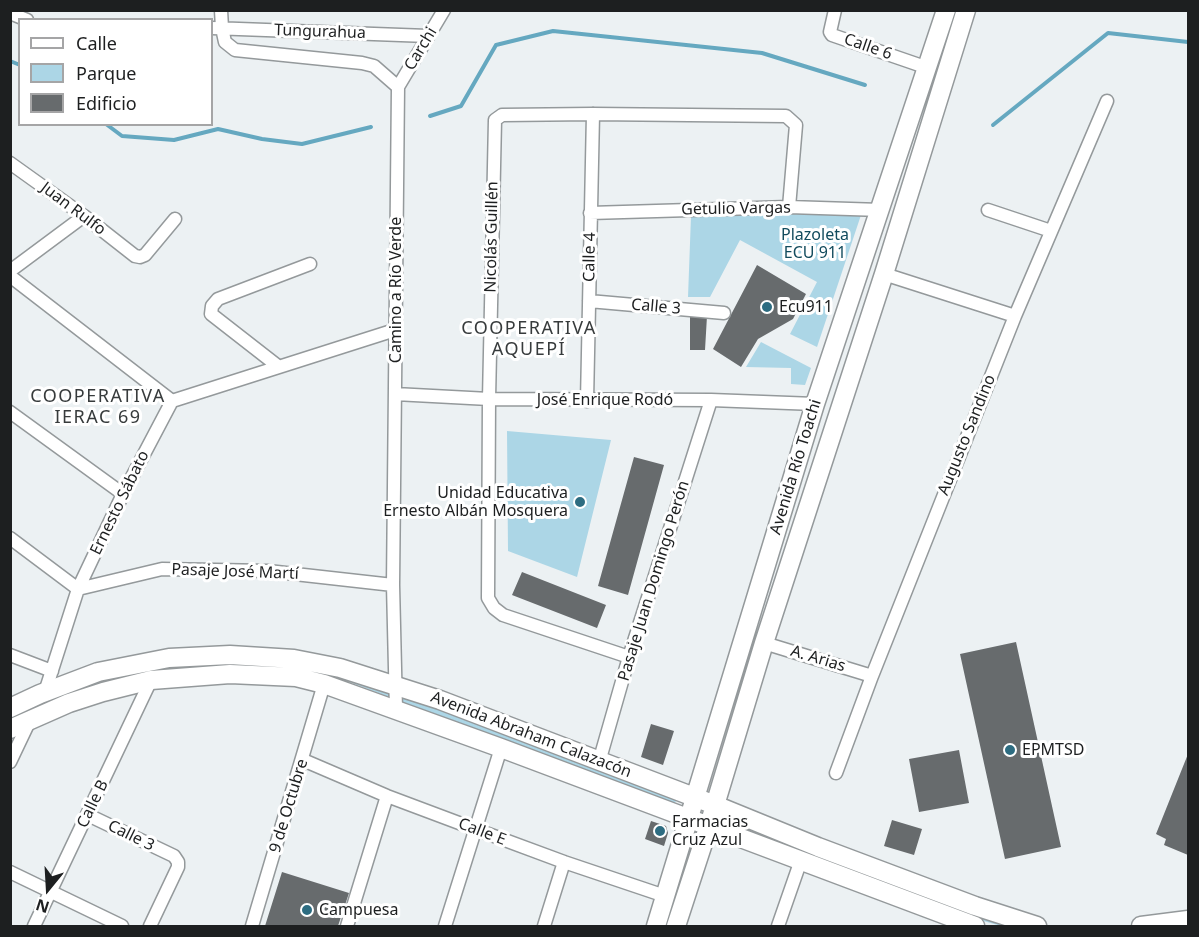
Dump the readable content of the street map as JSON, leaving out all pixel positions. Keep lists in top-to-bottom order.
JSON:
{
  "streets": {
    "main road": ["Avenida Río Toachi", "Avenida Abraham Calazacón"],
    "street": [
      "Tungurahua",
      "Calle 6",
      "Carchi",
      "Juan Rulfo",
      "Getulio Vargas",
      "Nicolás Guillén",
      "Calle 4",
      "Camino a Río Verde",
      "Calle 3",
      "José Enrique Rodó",
      "Augusto Sandino",
      "Ernesto Sábato",
      "Pasaje José Martí",
      "Pasaje Juan Domingo Perón",
      "A. Arias",
      "Calle B",
      "9 de Octubre",
      "Calle E"
    ]
  },
  "crossings": [
    ["Tungurahua", "Carchi"],
    ["Calle 6", "Avenida Río Toachi"],
    ["Carchi", "Camino a Río Verde"],
    ["Getulio Vargas", "Nicolás Guillén"],
    ["Getulio Vargas", "Calle 4"],
    ["Getulio Vargas", "Avenida Río Toachi"],
    ["Nicolás Guillén", "Calle 4"],
    ["Nicolás Guillén", "José Enrique Rodó"],
    ["Nicolás Guillén", "Pasaje Juan Domingo Perón"],
    ["Calle 4", "Calle 3"],
    ["Calle 4", "José Enrique Rodó"],
    ["Camino a Río Verde", "José Enrique Rodó"],
    ["Camino a Río Verde", "Pasaje José Martí"],
    ["Camino a Río Verde", "Avenida Abraham Calazacón"],
    ["Calle 3", "Calle B"],
    ["José Enrique Rodó", "Avenida Río Toachi"],
    ["José Enrique Rodó", "Pasaje Juan Domingo Perón"],
    ["Augusto Sandino", "A. Arias"],
    ["Avenida Río Toachi", "A. Arias"],
    ["Avenida Río Toachi", "Avenida Abraham Calazacón"],
    ["Avenida Río Toachi", "Calle E"],
    ["Ernesto Sábato", "Pasaje José Martí"],
    ["Ernesto Sábato", "Avenida Abraham Calazacón"],
    ["Pasaje Juan Domingo Perón", "Avenida Abraham Calazacón"],
    ["Avenida Abraham Calazacón", "Calle B"],
    ["Avenida Abraham Calazacón", "9 de Octubre"],
    ["9 de Octubre", "Calle E"]
  ],
  "districts": ["COOPERATIVA AQUEPÍ", "COOPERATIVA IERAC 69"],
  "parks": ["Plazoleta ECU 911"],
  "places": [
    "Ecu911",
    "Unidad Educativa Ernesto Albán Mosquera",
    "EPMTSD",
    "Farmacias Cruz Azul",
    "Campuesa"
  ],
  "legend": ["Calle", "Parque", "Edificio"],
  "north": "bottom"
}
